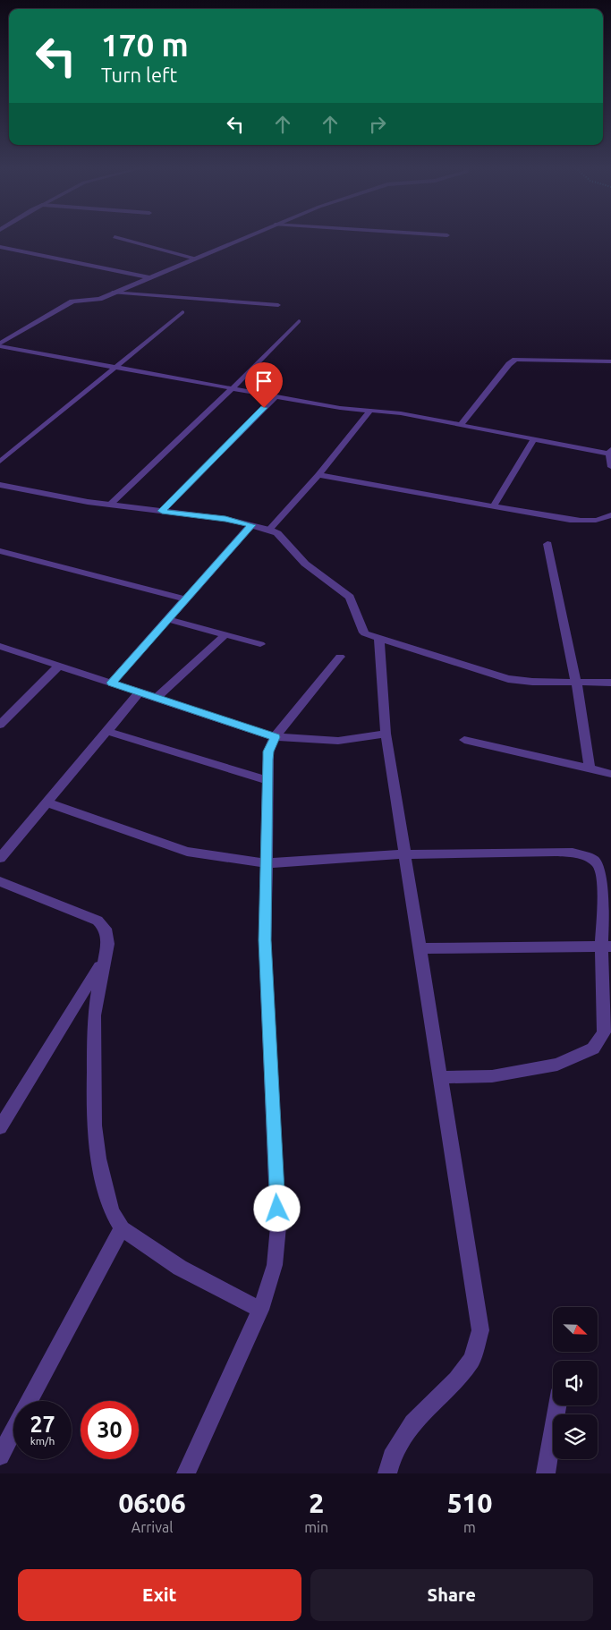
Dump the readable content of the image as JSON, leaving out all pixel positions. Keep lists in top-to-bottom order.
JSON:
{
  "north": "bottom right",
  "page": {
    "turn": ["170 m", "Turn left"],
    "speed": "27 km/h",
    "limit": "30",
    "eta": [
      "06:06",
      "Arrival",
      "2",
      "min",
      "510",
      "m"
    ],
    "buttons": ["Exit", "Share"]
  }
}
